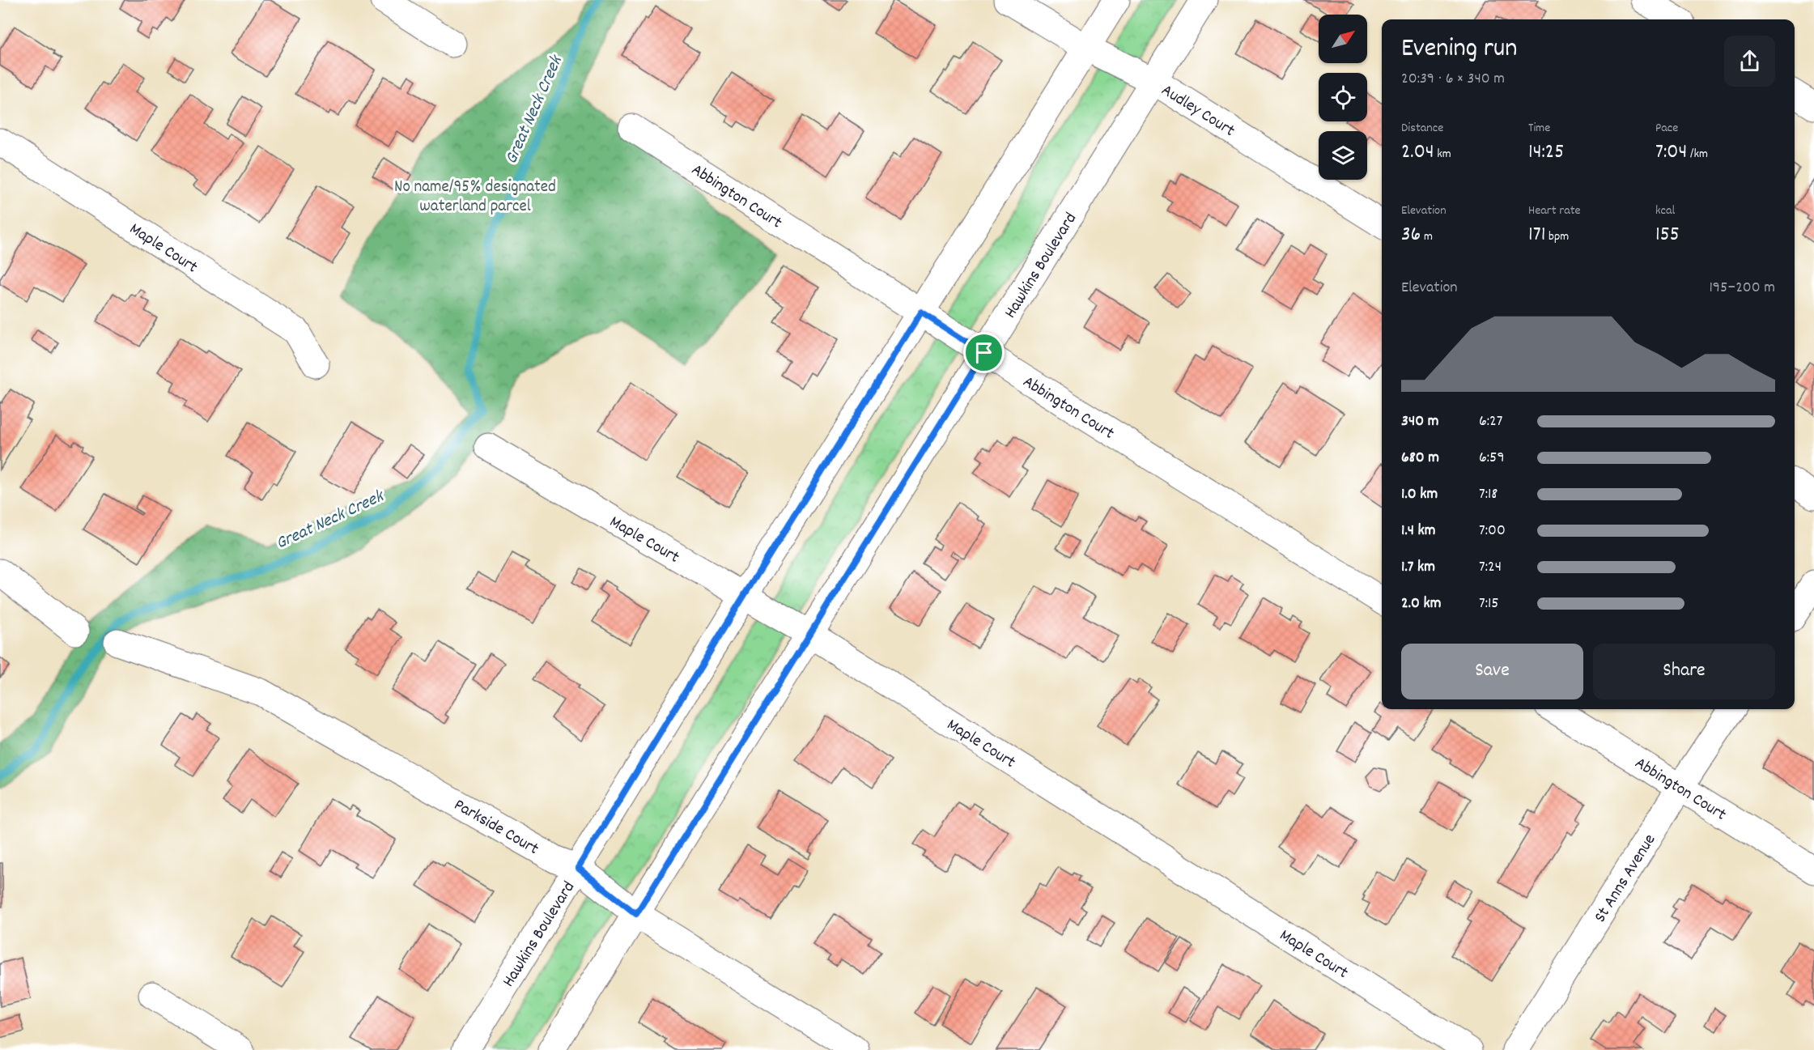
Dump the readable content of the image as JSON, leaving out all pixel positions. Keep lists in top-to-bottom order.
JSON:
{
  "streets": {
    "street": [
      "Audley Court",
      "Abbington Court",
      "Maple Court",
      "Hawkins Boulevard",
      "Parkside Court",
      "St Anns Avenue"
    ]
  },
  "crossings": [
    ["Audley Court", "Hawkins Boulevard"],
    ["Abbington Court", "Hawkins Boulevard"],
    ["Abbington Court", "St Anns Avenue"],
    ["Maple Court", "Hawkins Boulevard"],
    ["Hawkins Boulevard", "Parkside Court"]
  ],
  "water": ["Great Neck Creek"],
  "parks": ["No name/95% designated waterland parcel"],
  "north": "top right",
  "page": {
    "heading": ["Evening run", "20:39 · 6 × 340 m"],
    "stats": [
      ["Distance", "2.04 km"],
      ["Time", "14:25"],
      ["Pace", "7:04 /km"],
      ["Elevation", "36 m"],
      ["Heart rate", "171 bpm"],
      ["kcal", "155"]
    ],
    "chart": ["Elevation", "195–200 m"],
    "list": [
      {
        "name": "340 m",
        "note": "6:27"
      },
      {
        "name": "680 m",
        "note": "6:59"
      },
      {
        "name": "1.0 km",
        "note": "7:18"
      },
      {
        "name": "1.4 km",
        "note": "7:00"
      },
      {
        "name": "1.7 km",
        "note": "7:24"
      },
      {
        "name": "2.0 km",
        "note": "7:15"
      }
    ],
    "buttons": ["Save", "Share"]
  }
}
